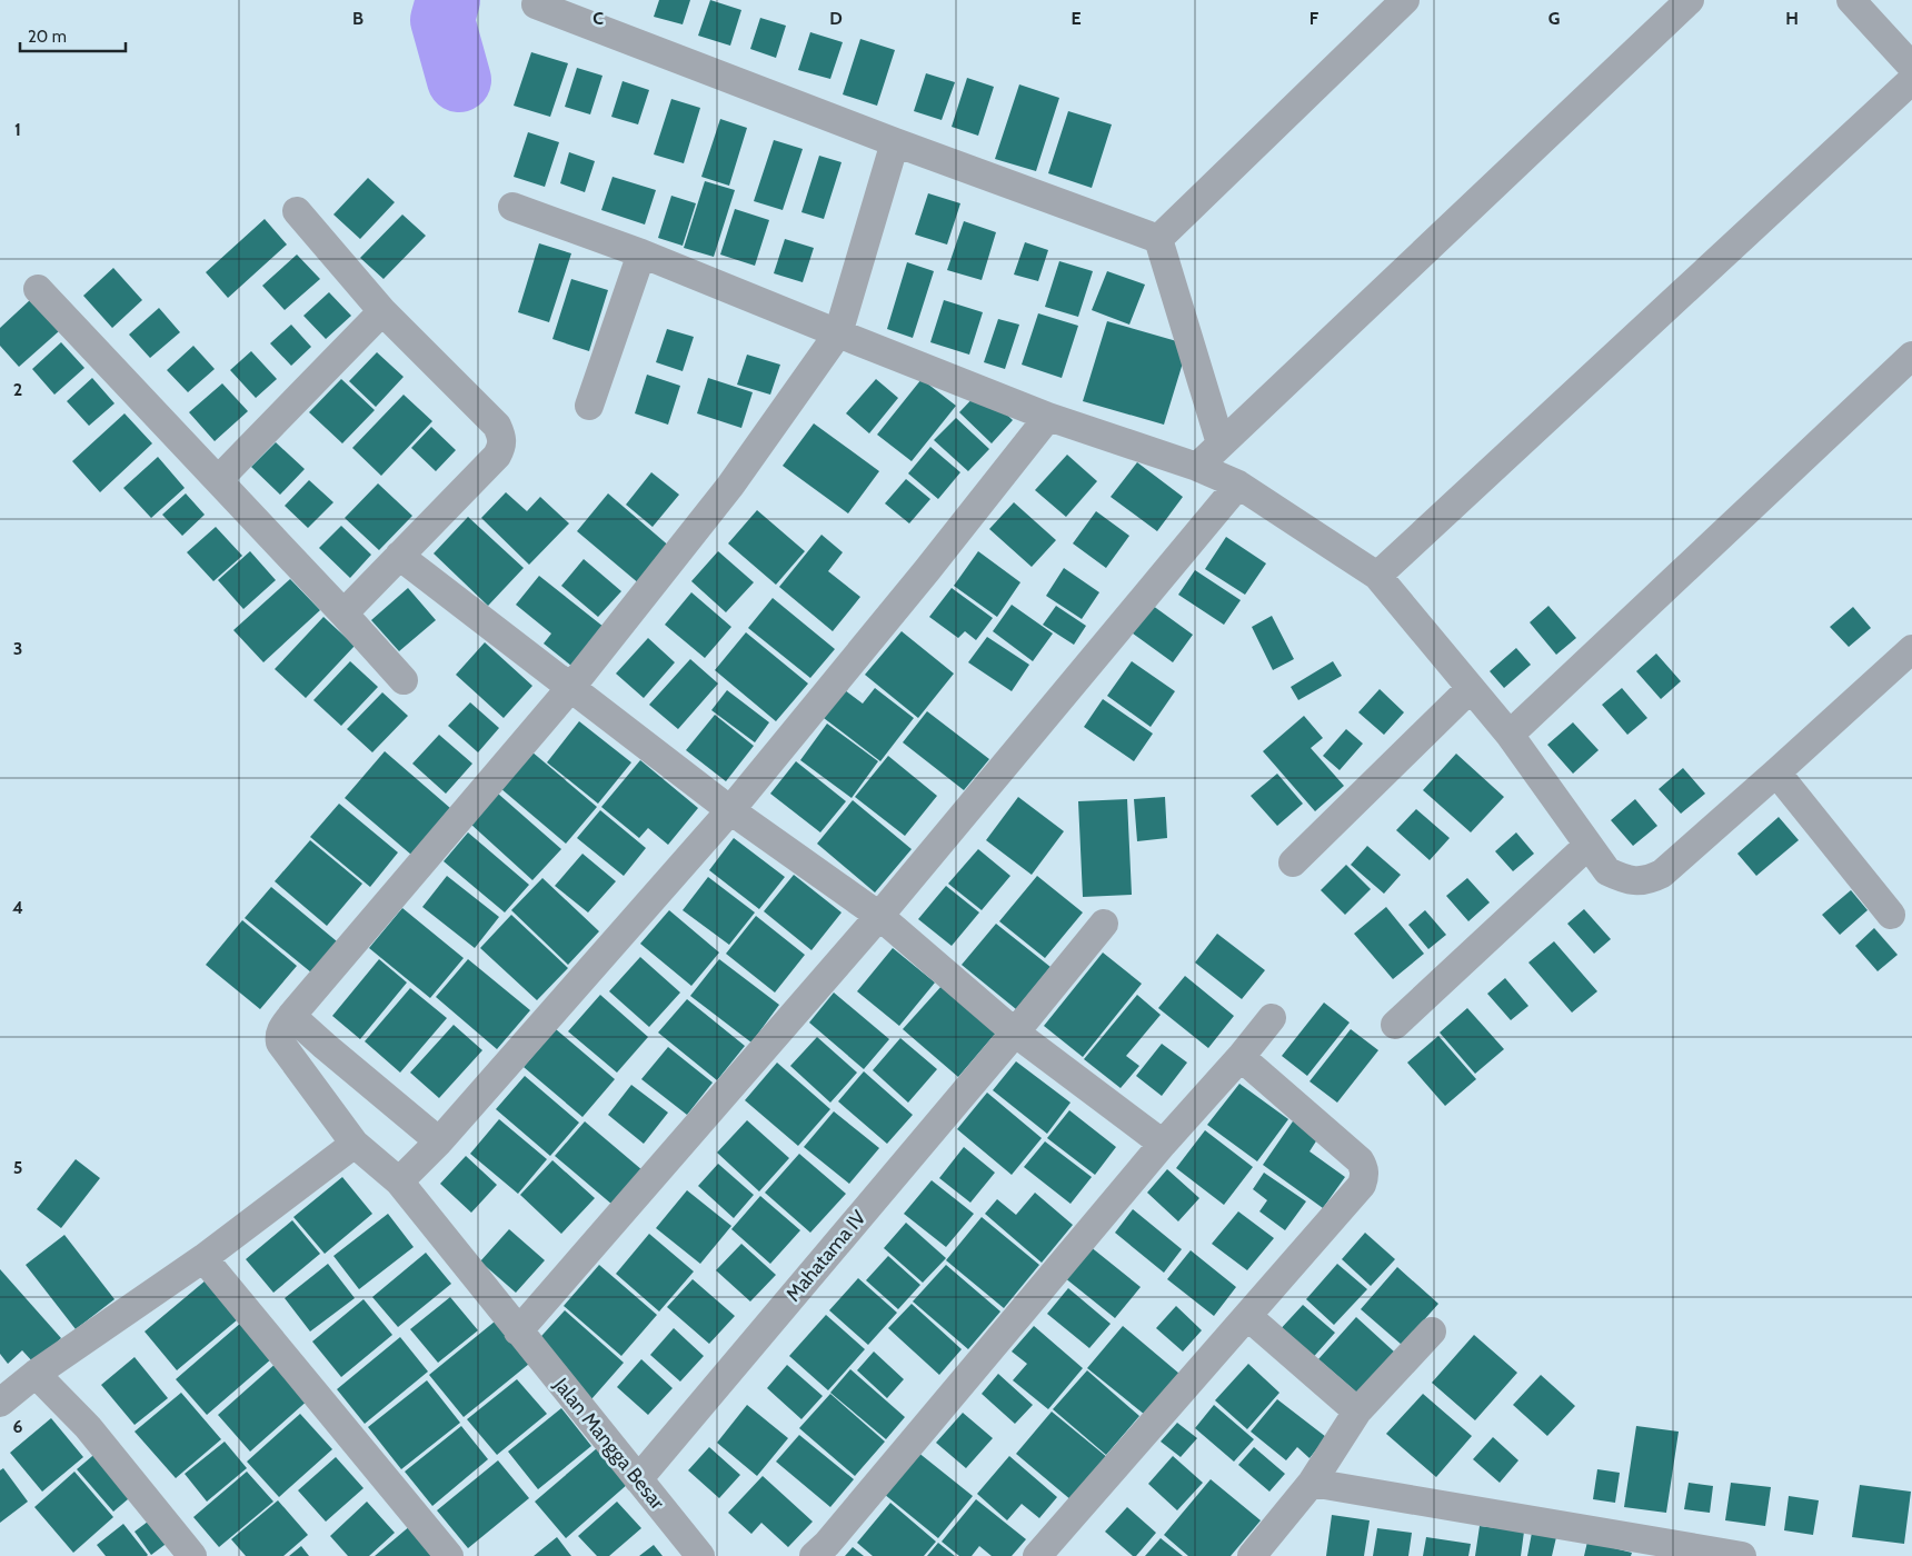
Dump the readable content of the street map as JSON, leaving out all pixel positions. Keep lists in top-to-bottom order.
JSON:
{
  "streets": {
    "street": ["Mahatama IV", "Jalan Mangga Besar"]
  },
  "crossings": [
    ["Mahatama IV", "Jalan Mangga Besar"]
  ],
  "scale_bar": "20 m",
  "grid": {
    "columns": [
      "B",
      "C",
      "D",
      "E",
      "F",
      "G",
      "H"
    ],
    "rows": [
      "1",
      "2",
      "3",
      "4",
      "5",
      "6"
    ]
  }
}
